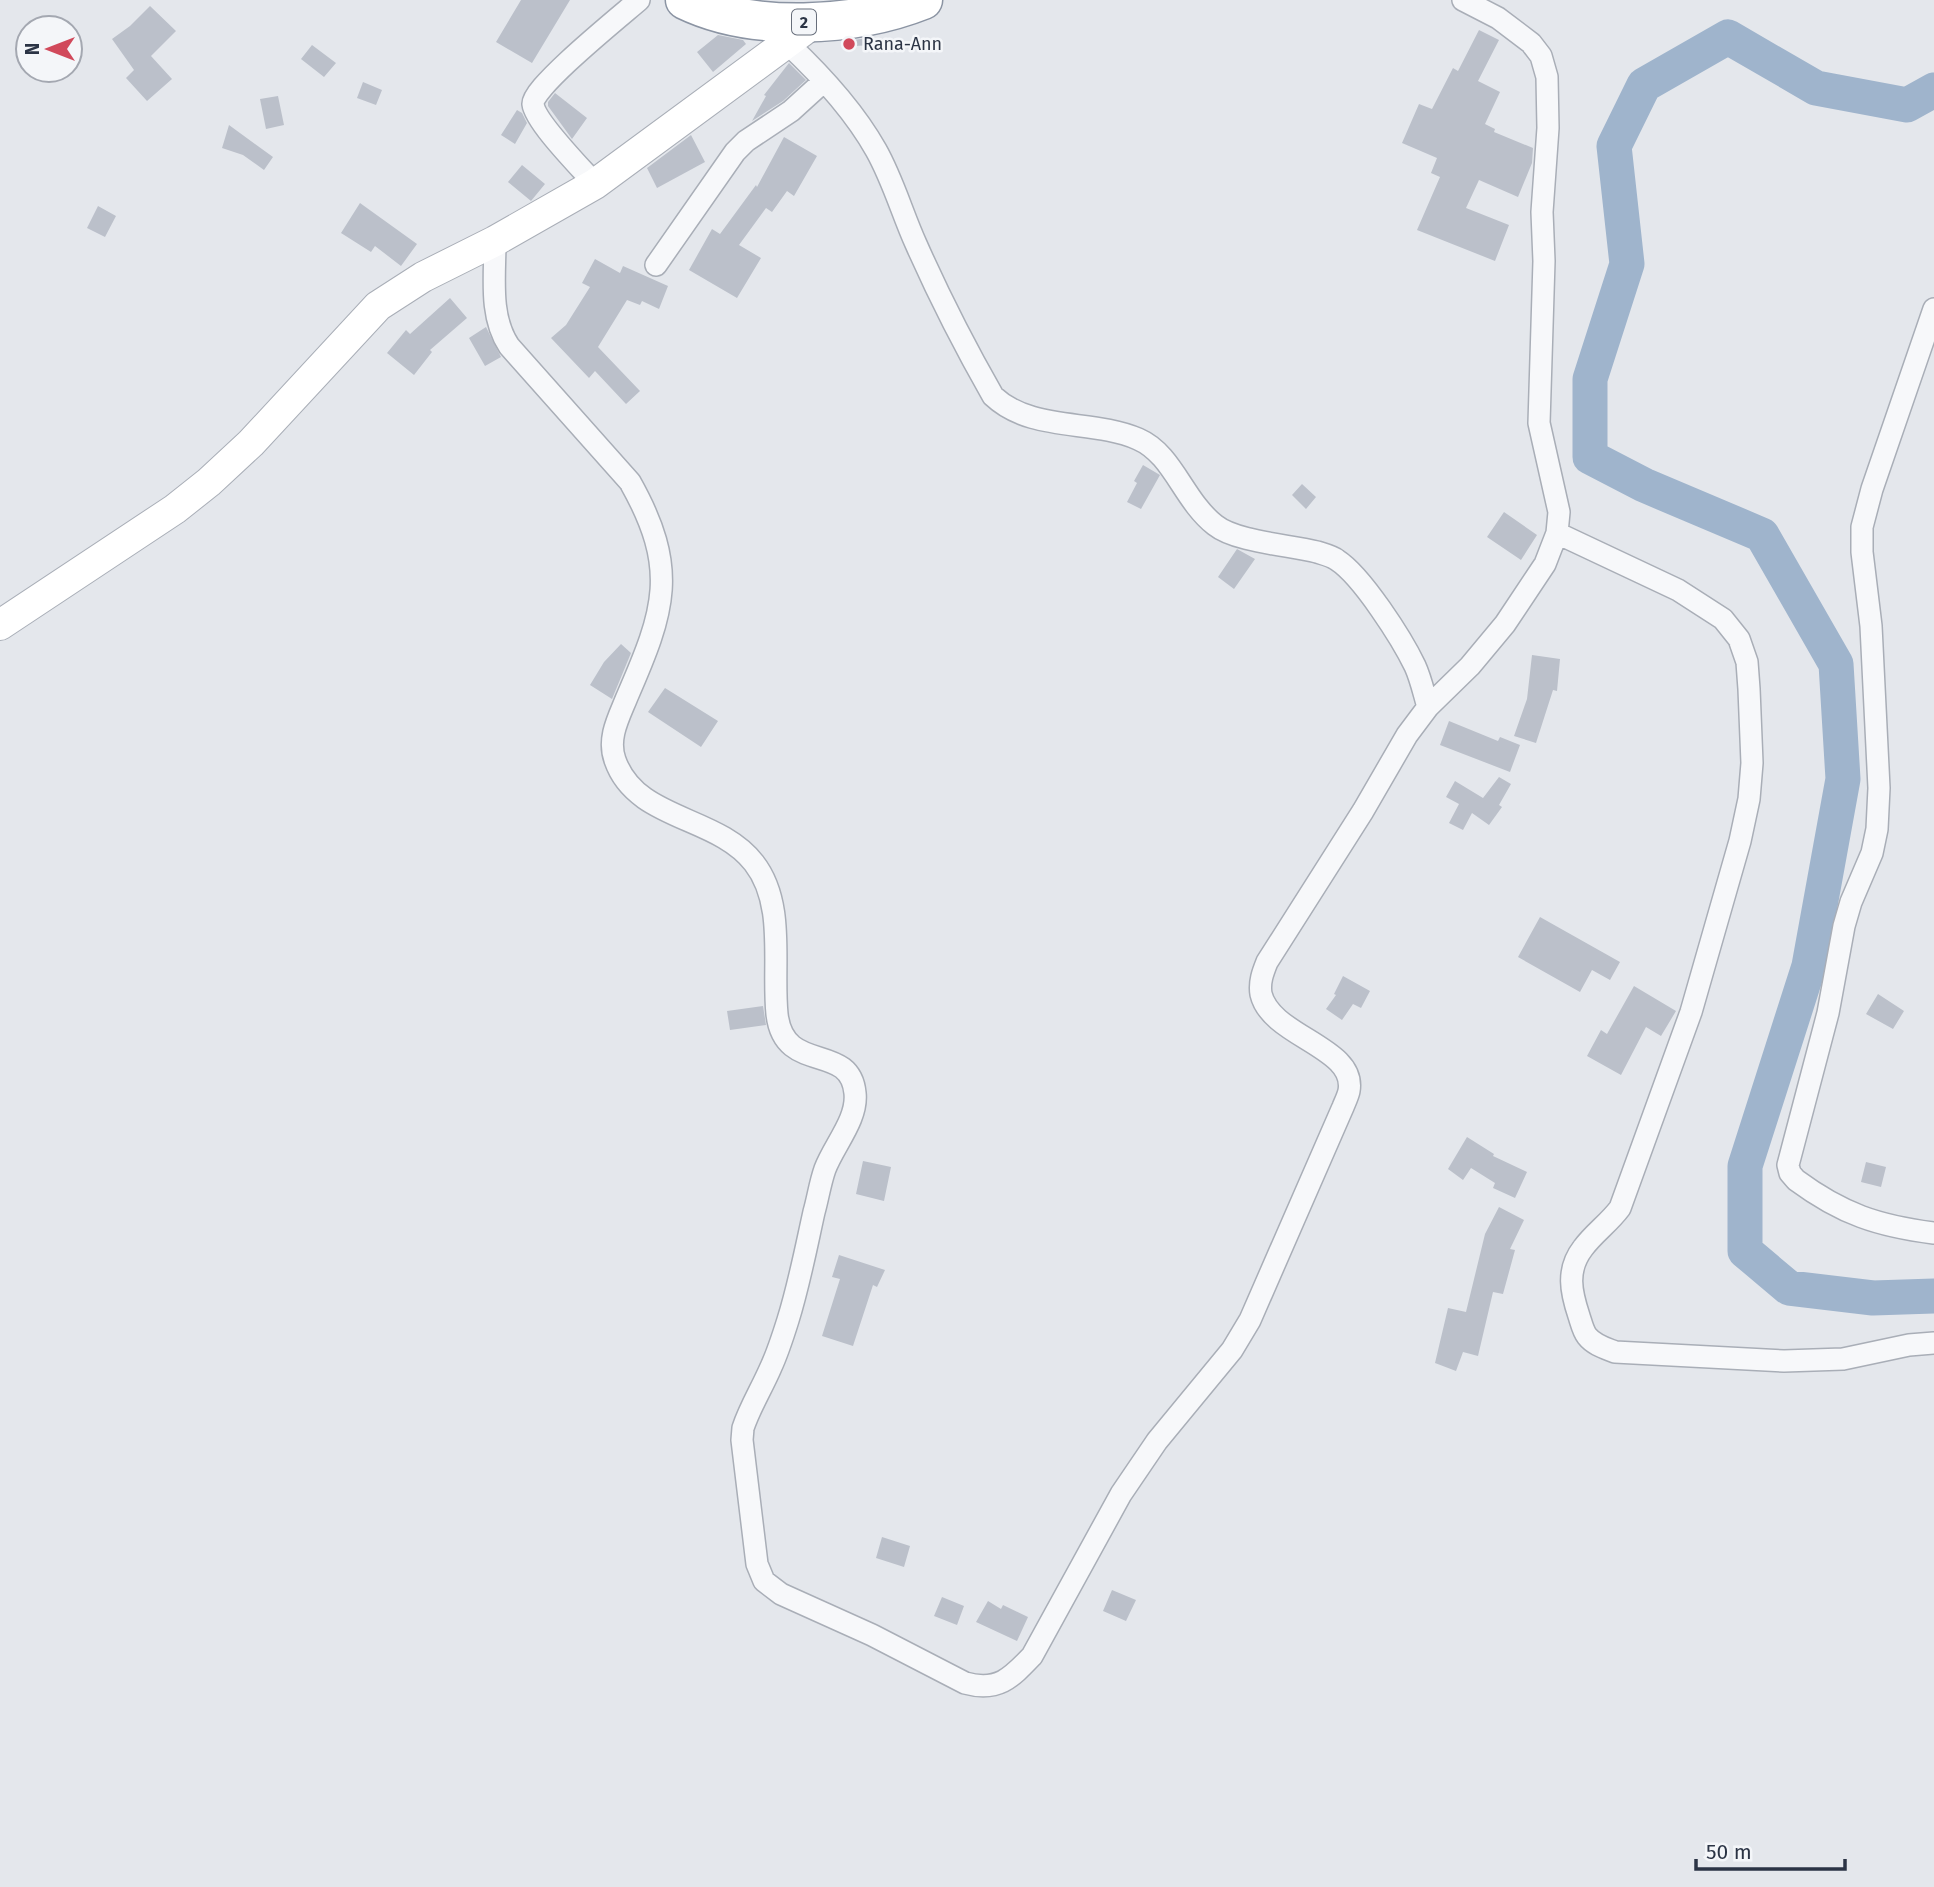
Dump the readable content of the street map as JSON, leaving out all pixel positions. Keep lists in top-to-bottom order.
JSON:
{
  "streets": {
    "highway": ["2"]
  },
  "places": ["Rana-Ann"],
  "scale_bar": "50 m",
  "north": "left"
}
